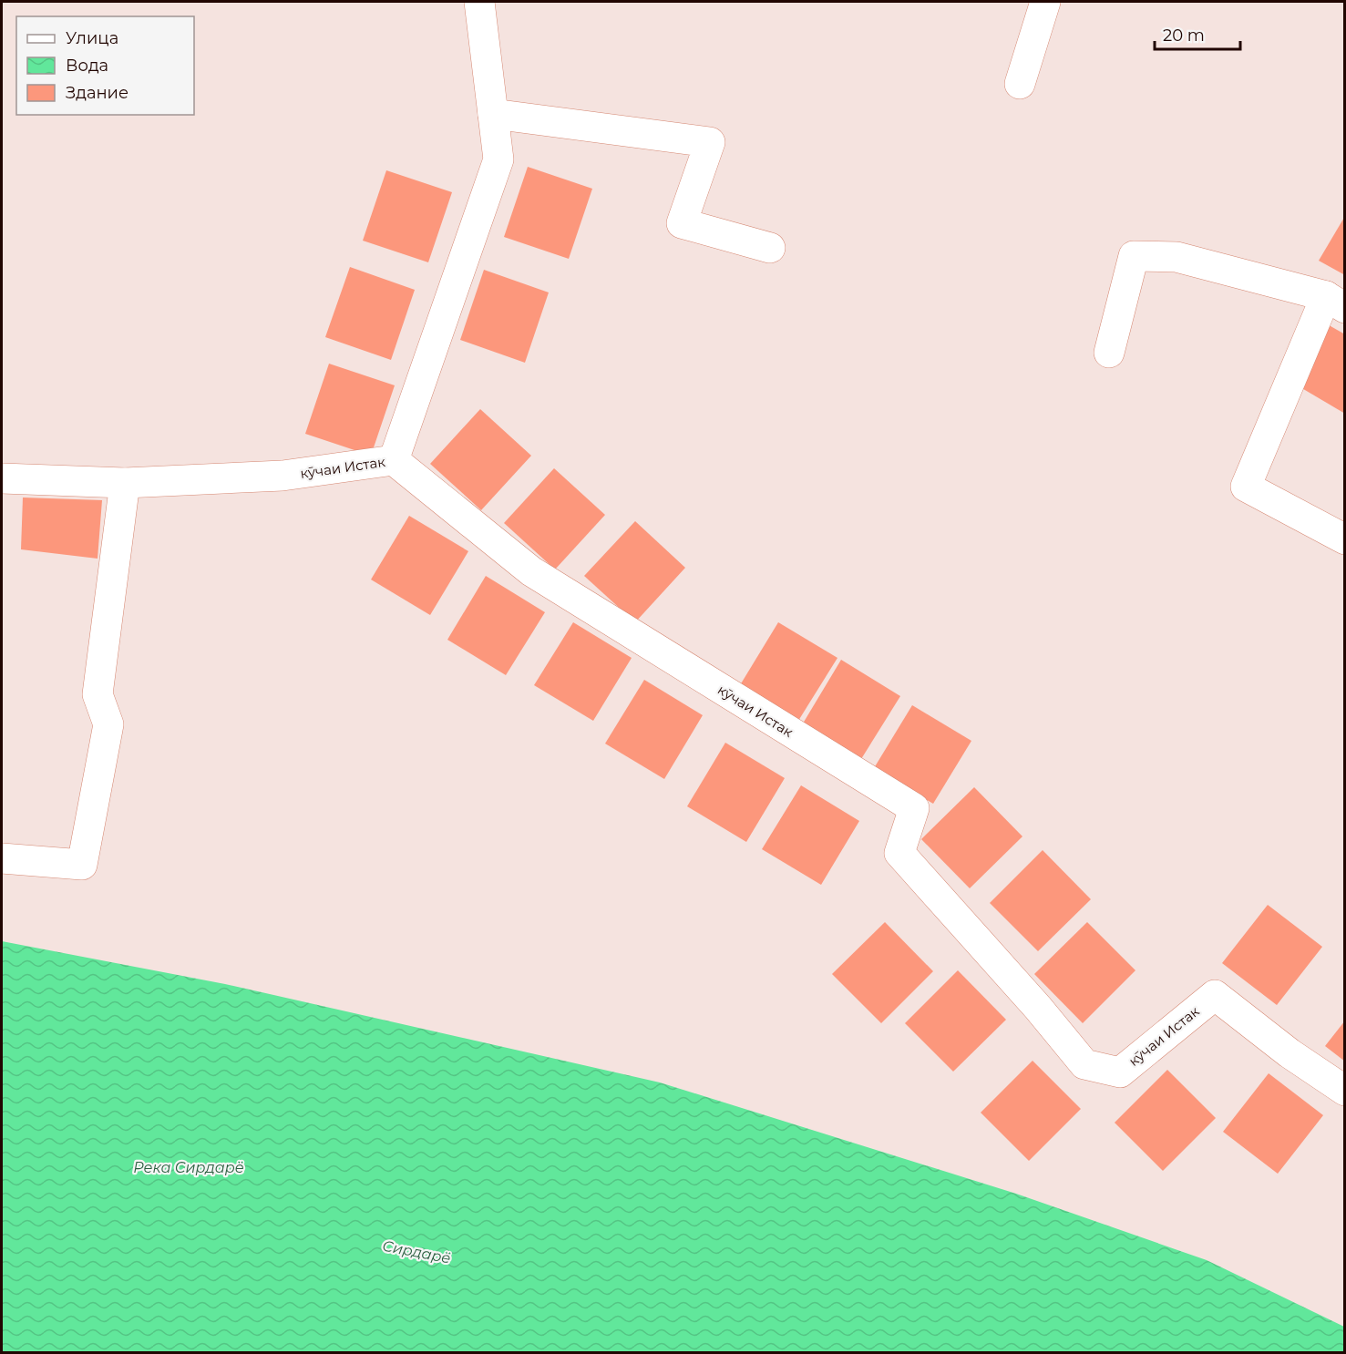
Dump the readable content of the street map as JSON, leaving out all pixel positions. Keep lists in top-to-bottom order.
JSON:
{
  "streets": {
    "street": ["кӯчаи Истак"]
  },
  "water": ["Река Сирдарё", "Сирдарё"],
  "legend": ["Улица", "Вода", "Здание"],
  "scale_bar": "20 m"
}
